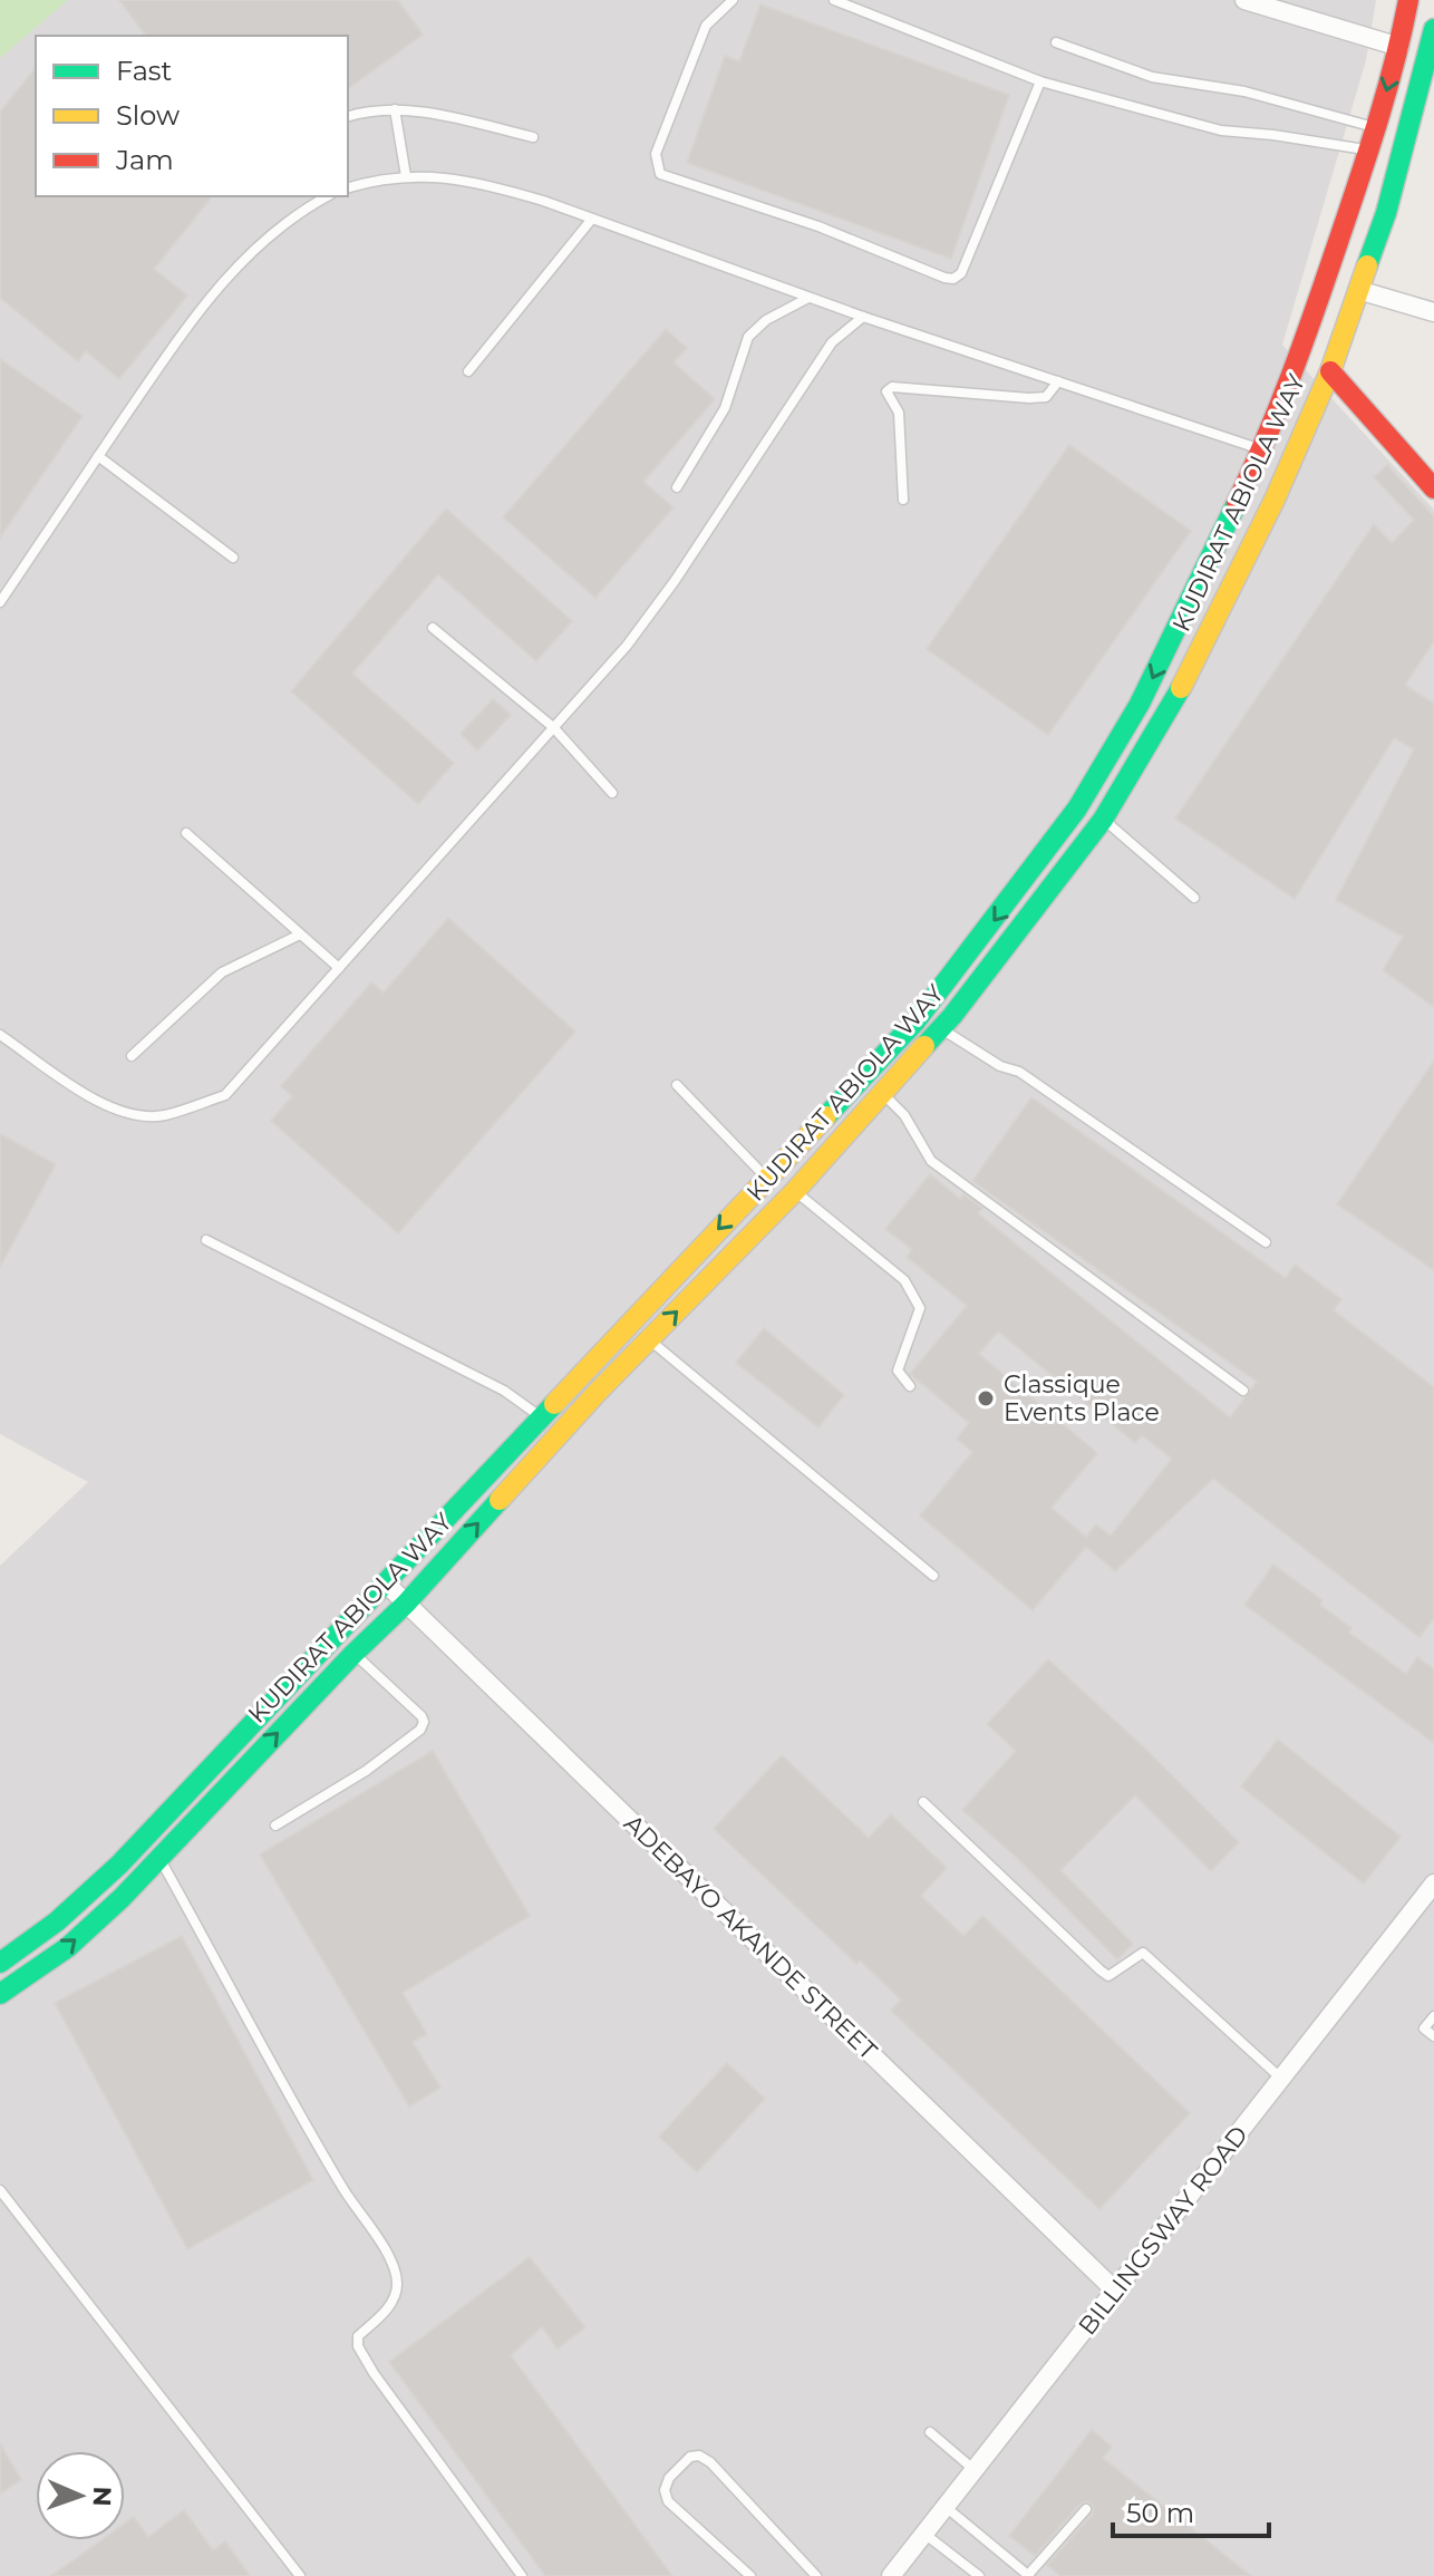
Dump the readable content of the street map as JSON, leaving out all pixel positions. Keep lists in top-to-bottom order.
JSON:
{
  "streets": {
    "main road": ["KUDIRAT ABIOLA WAY"],
    "street": ["ADEBAYO AKANDE STREET", "BILLINGSWAY ROAD"]
  },
  "crossings": [
    ["KUDIRAT ABIOLA WAY", "ADEBAYO AKANDE STREET"],
    ["ADEBAYO AKANDE STREET", "BILLINGSWAY ROAD"]
  ],
  "places": ["Classique Events Place"],
  "legend": ["Fast", "Slow", "Jam"],
  "scale_bar": "50 m",
  "north": "right"
}
